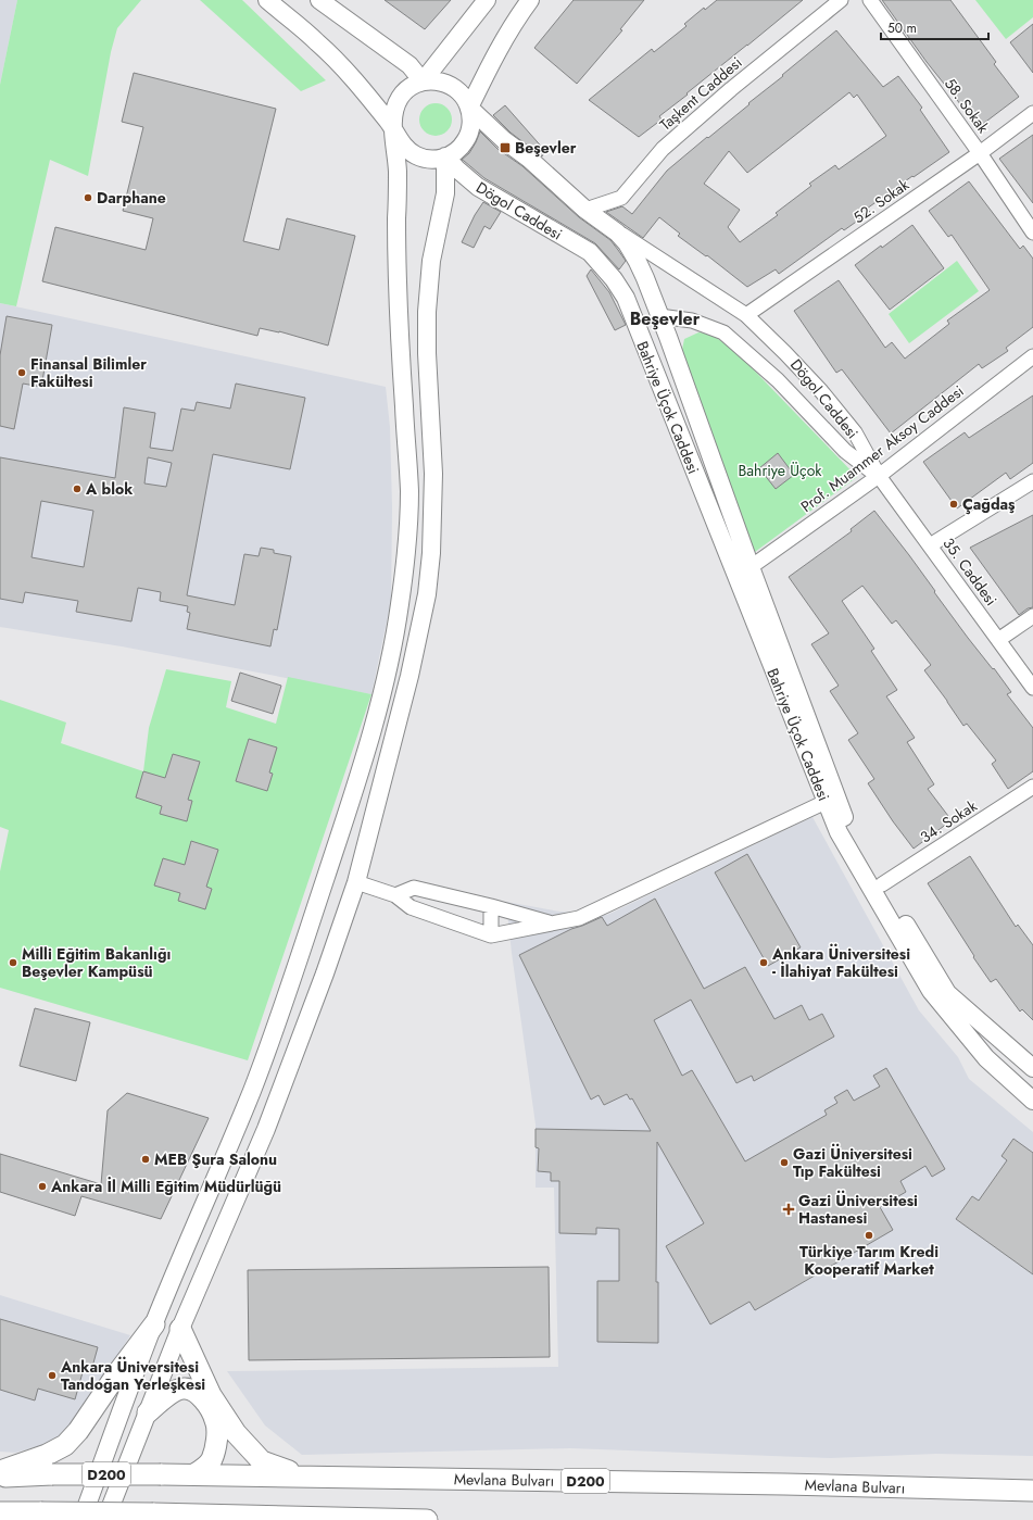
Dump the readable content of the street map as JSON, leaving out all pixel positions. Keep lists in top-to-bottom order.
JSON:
{
  "streets": {
    "highway": ["D200", "Mevlana Bulvarı"],
    "main road": ["Dögol Caddesi", "Bahriye Üçok Caddesi"],
    "street": [
      "Taşkent Caddesi",
      "58. Sokak",
      "52. Sokak",
      "Prof. Muammer Aksoy Caddesi",
      "35. Caddesi",
      "34. Sokak"
    ]
  },
  "crossings": [
    ["Taşkent Caddesi", "Dögol Caddesi"],
    ["58. Sokak", "52. Sokak"],
    ["52. Sokak", "Dögol Caddesi"],
    ["Dögol Caddesi", "Bahriye Üçok Caddesi"],
    ["Dögol Caddesi", "Prof. Muammer Aksoy Caddesi"],
    ["Dögol Caddesi", "35. Caddesi"],
    ["Bahriye Üçok Caddesi", "Prof. Muammer Aksoy Caddesi"],
    ["Bahriye Üçok Caddesi", "34. Sokak"],
    ["Prof. Muammer Aksoy Caddesi", "35. Caddesi"]
  ],
  "districts": ["Beşevler"],
  "parks": ["Bahriye Üçok"],
  "places": {
    "transit": ["Beşevler"],
    "other": [
      "Darphane",
      "Finansal Bilimler Fakültesi",
      "A blok",
      "Çağdaş",
      "Milli Eğitim Bakanlığı Beşevler Kampüsü",
      "Ankara Üniversitesi - İlahiyat Fakültesi",
      "MEB Şura Salonu",
      "Gazi Üniversitesi Tıp Fakültesi",
      "Ankara İl Milli Eğitim Müdürlüğü",
      "Türkiye Tarım Kredi Kooperatif Market",
      "Ankara Üniversitesi Tandoğan Yerleşkesi"
    ],
    "health": ["Gazi Üniversitesi Hastanesi"]
  },
  "scale_bar": "50 m"
}
